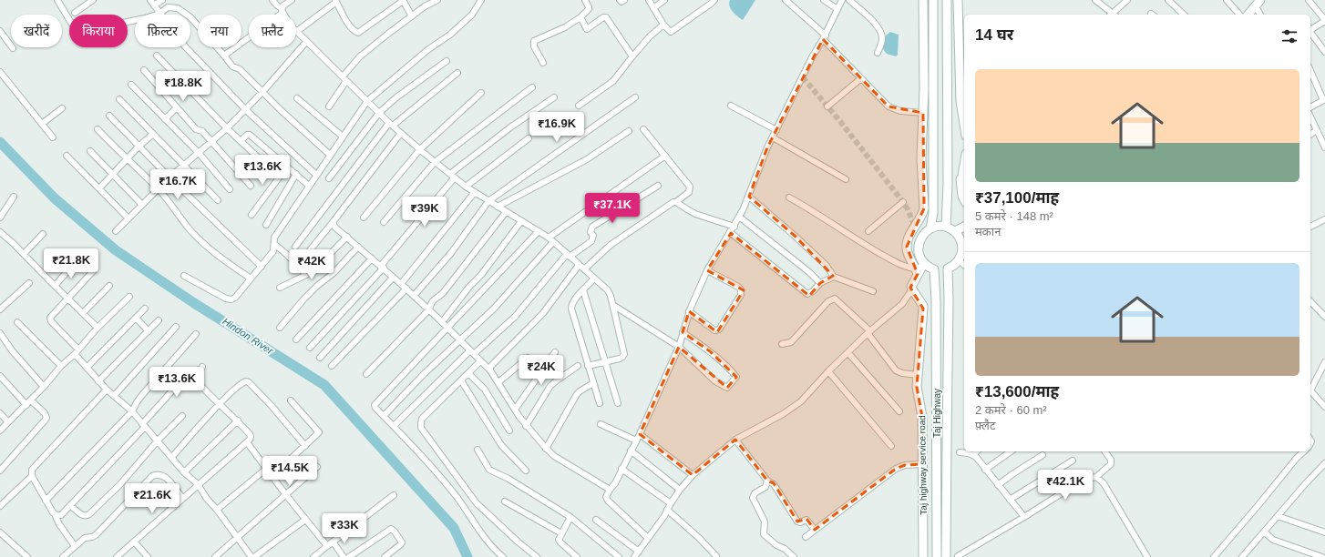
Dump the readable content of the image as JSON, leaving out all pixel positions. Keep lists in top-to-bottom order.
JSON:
{
  "streets": {
    "main road": ["Taj Highway", "Taj highway service road"]
  },
  "water": ["Hindon River"],
  "page": {
    "chip": [
      "खरीदें",
      "किराया",
      "फ़िल्टर",
      "नया",
      "फ़्लैट"
    ],
    "heading": "14 घर",
    "list": [
      {
        "name": "₹37,100/माह",
        "note": "5 कमरे · 148 m² · मकान"
      },
      {
        "name": "₹13,600/माह",
        "note": "2 कमरे · 60 m² · फ़्लैट"
      }
    ],
    "price": [
      "₹18.8K",
      "₹16.9K",
      "₹13.6K",
      "₹16.7K",
      "₹37.1K",
      "₹39K",
      "₹21.8K",
      "₹42K",
      "₹24K",
      "₹13.6K",
      "₹14.5K",
      "₹42.1K",
      "₹21.6K",
      "₹33K"
    ]
  }
}
